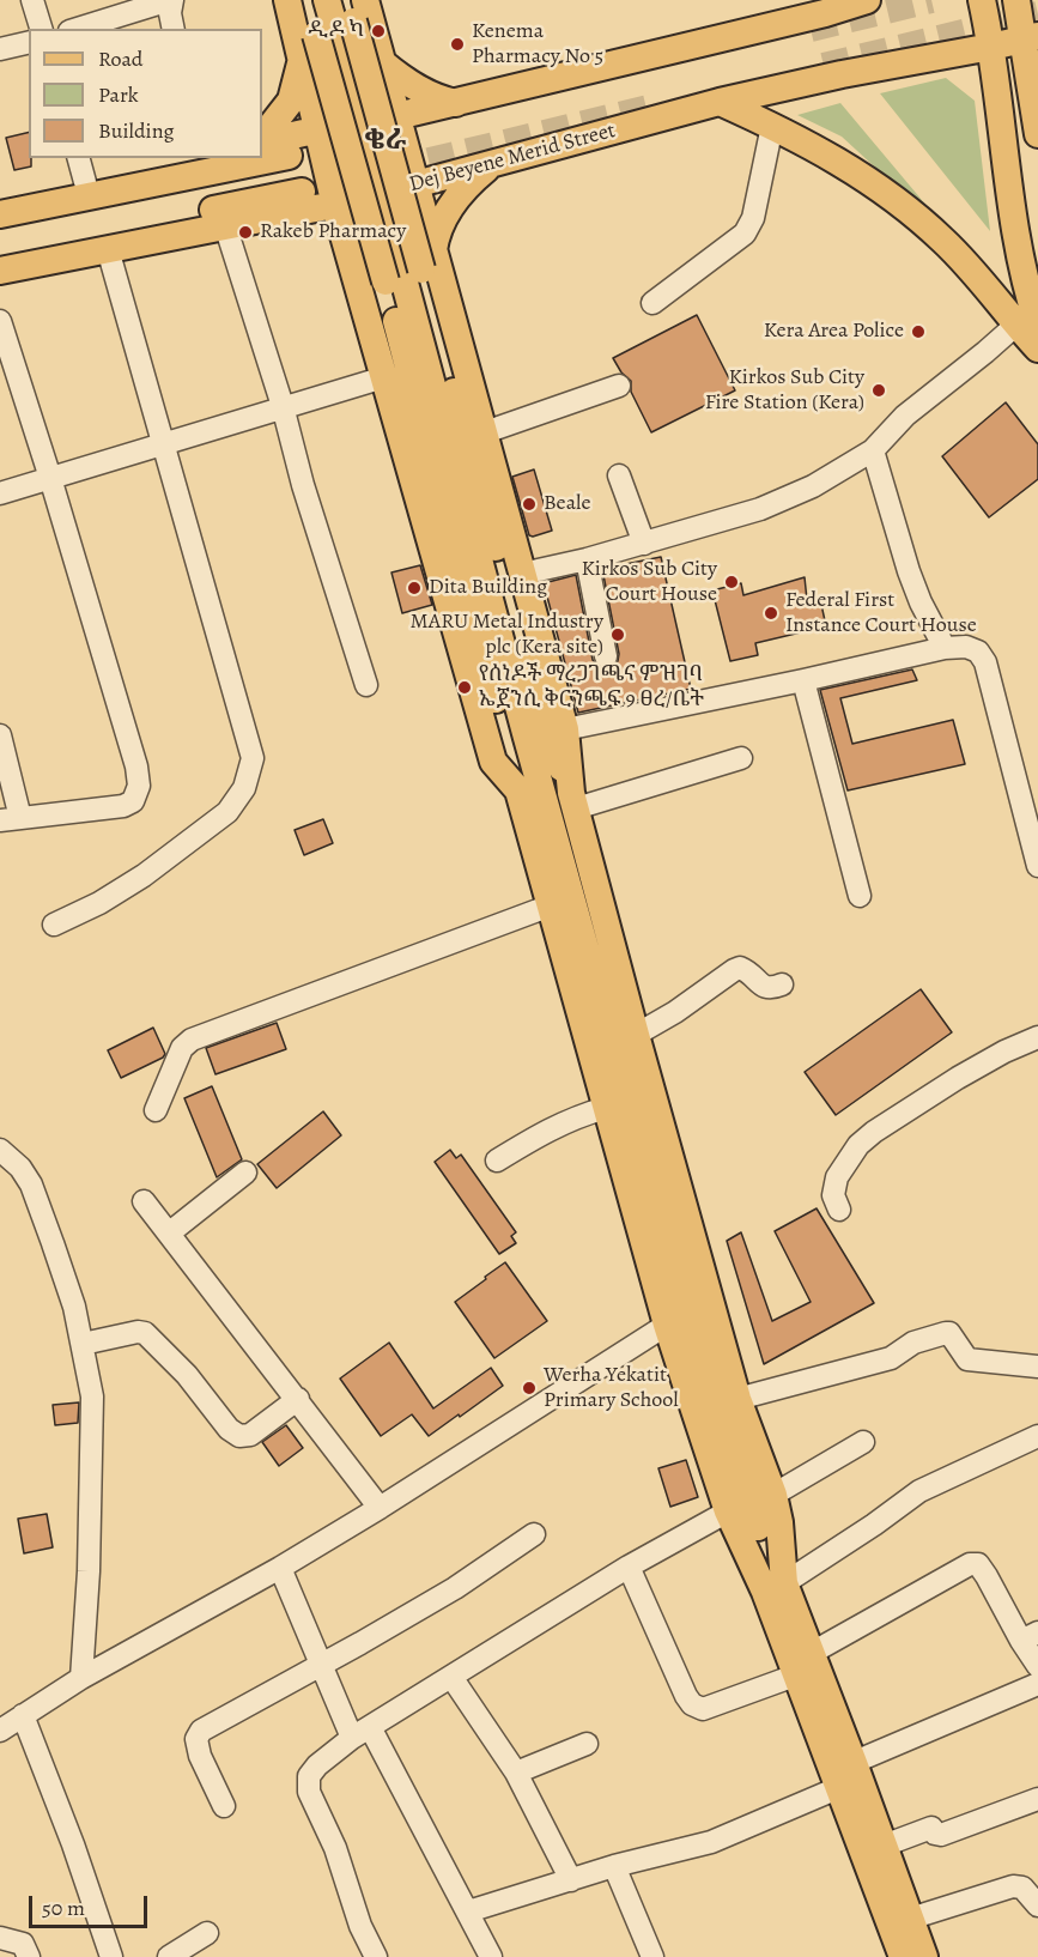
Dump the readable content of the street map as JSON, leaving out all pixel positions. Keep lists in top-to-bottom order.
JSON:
{
  "streets": {
    "main road": ["Dej Beyene Merid Street"]
  },
  "districts": ["ቄራ"],
  "places": [
    "ዲዶ ካ",
    "Kenema Pharmacy No 5",
    "Rakeb Pharmacy",
    "Kera Area Police",
    "Kirkos Sub City Fire Station (Kera)",
    "Beale",
    "Kirkos Sub City Court House",
    "Dita Building",
    "Federal First Instance Court House",
    "MARU Metal Industry plc (Kera site)",
    "የሰነዶች ማረጋገጫና ምዝገባ ኤጀንሲ ቅርንጫፍ 9 ፀረ/ቤት",
    "Werha Yekatit Primary School"
  ],
  "legend": ["Road", "Park", "Building"],
  "scale_bar": "50 m"
}
